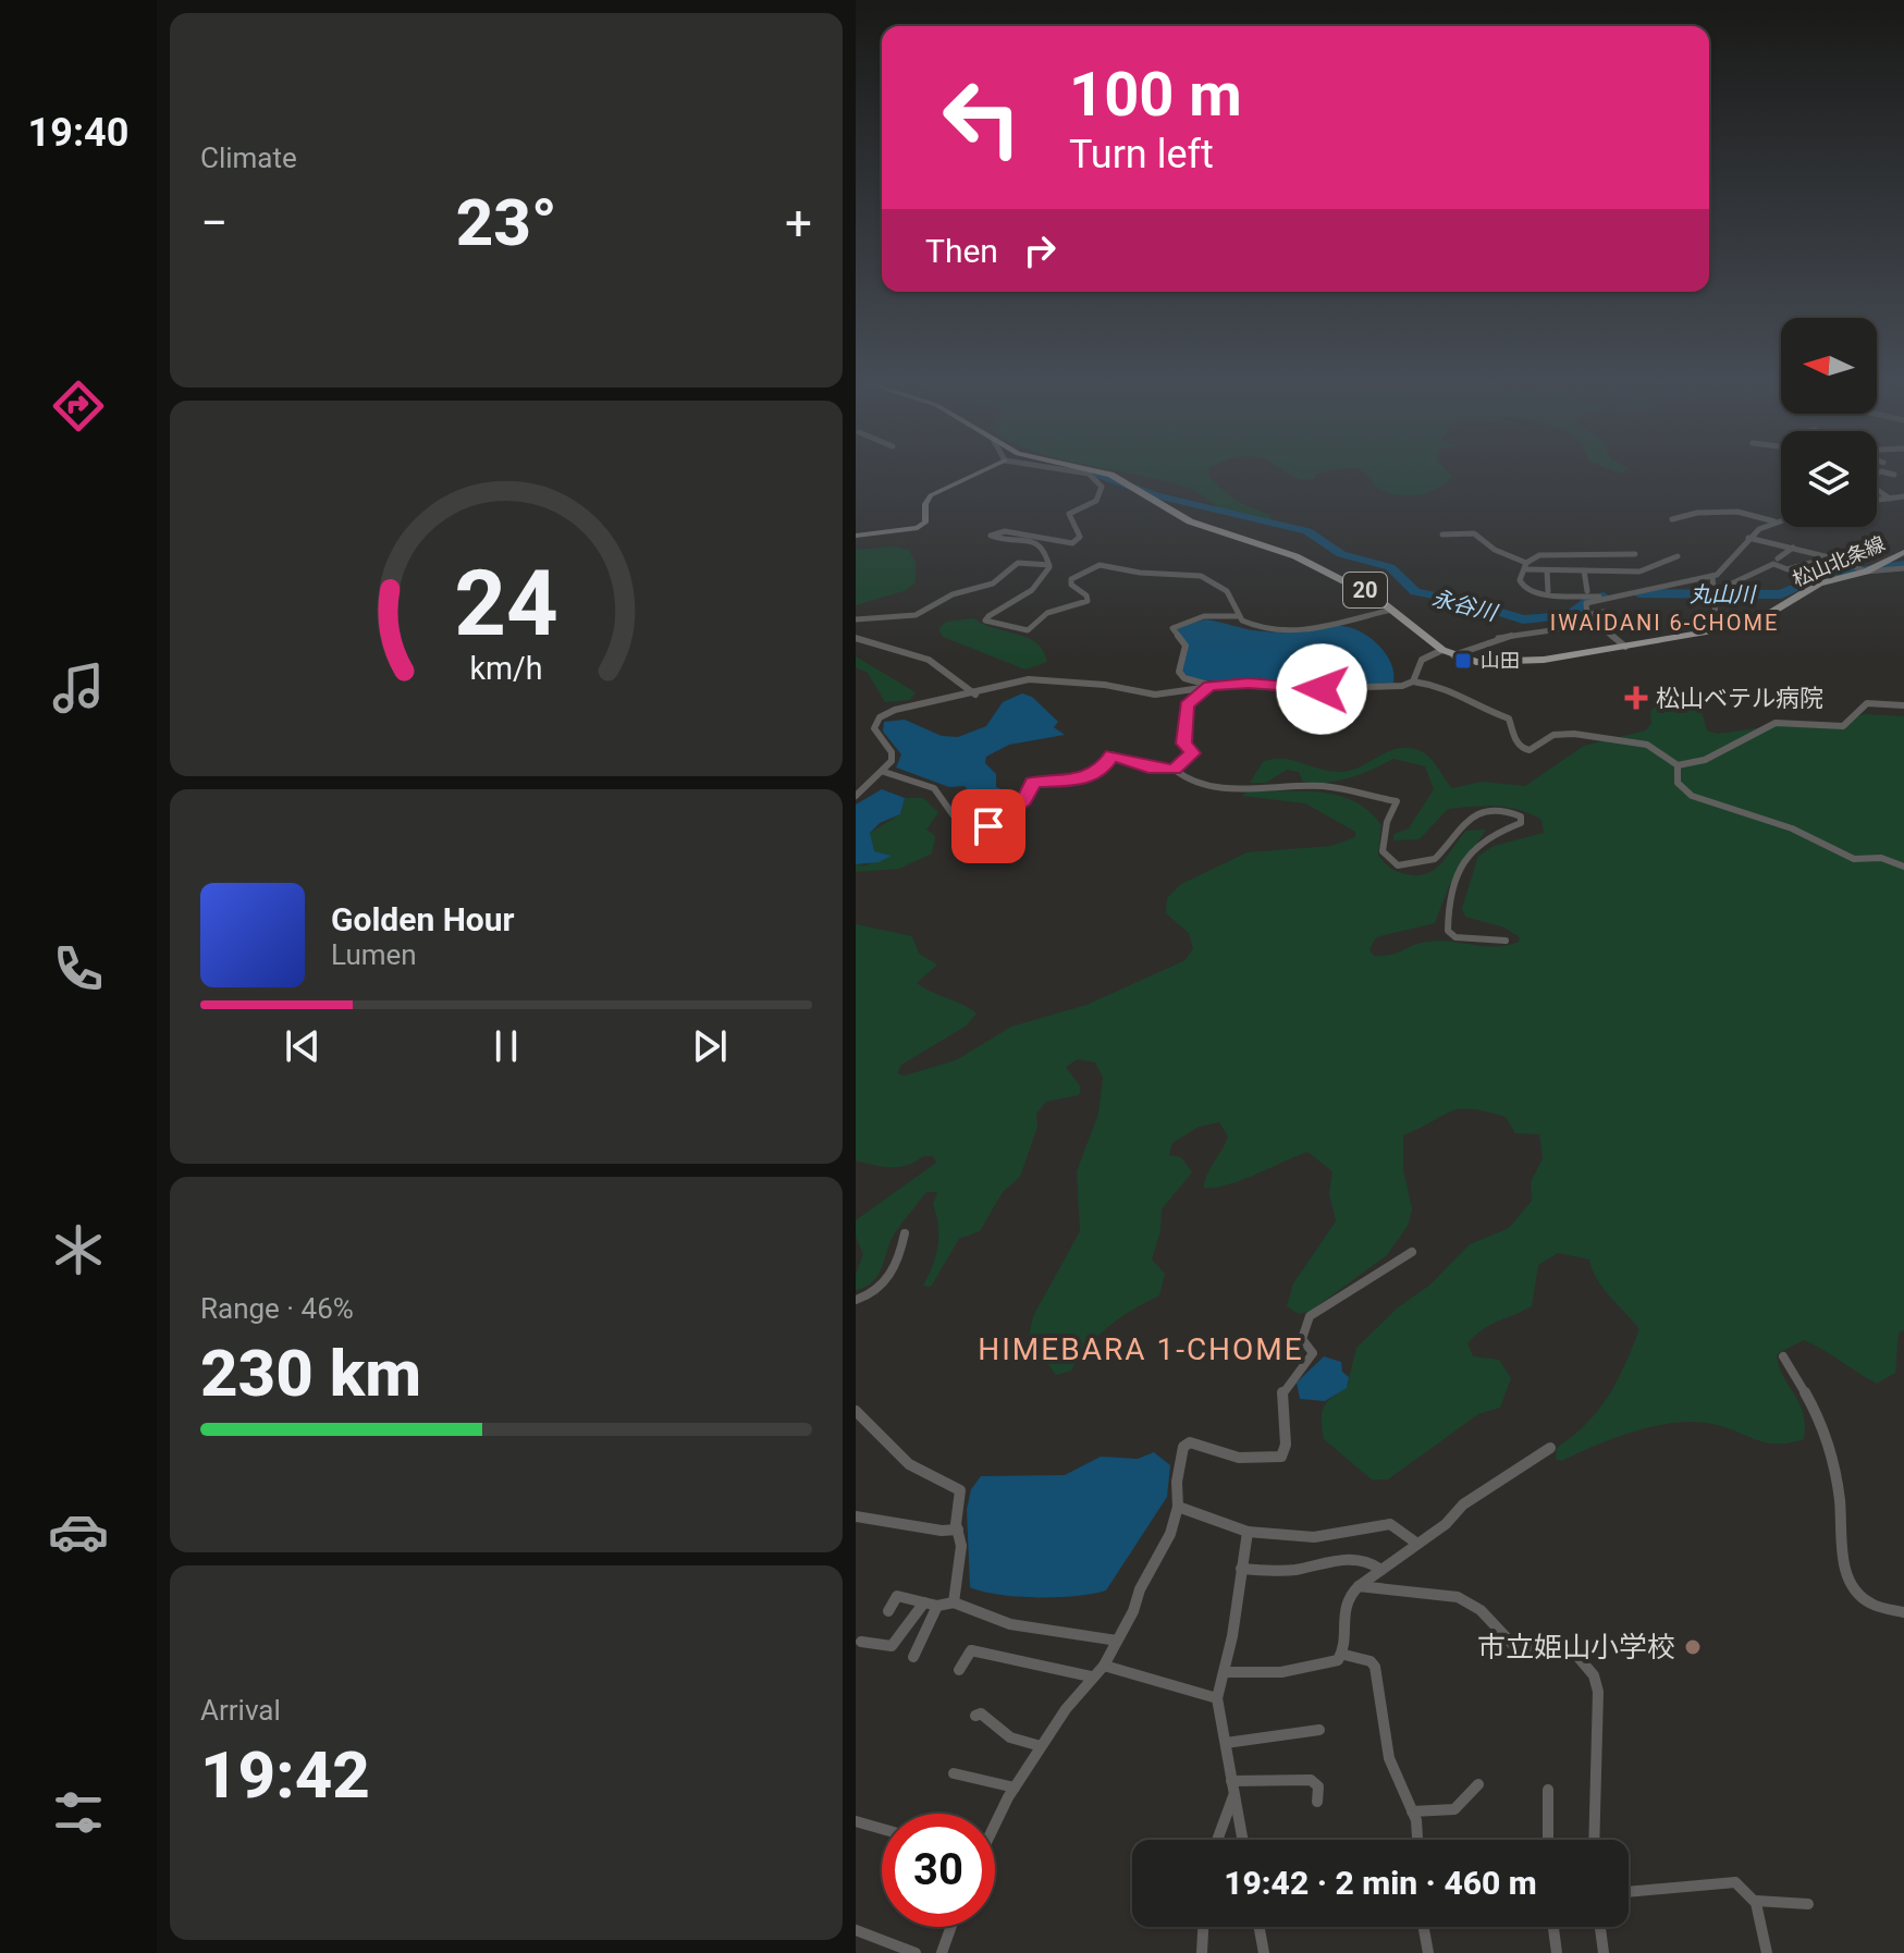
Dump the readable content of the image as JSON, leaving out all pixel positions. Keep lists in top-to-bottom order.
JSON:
{
  "streets": {
    "main road": ["松山北条線", "20"]
  },
  "districts": ["IWAIDANI 6-CHOME", "HIMEBARA 1-CHOME"],
  "water": ["丸山川", "永谷川"],
  "places": {
    "transit": ["山田"],
    "health": ["松山ベテル病院"],
    "other": ["市立姫山小学校"]
  },
  "north": "left",
  "page": {
    "tabs": "19:40",
    "tile": [
      "Climate",
      ["Range · 46%", "230 km"],
      ["Arrival", "19:42"]
    ],
    "turn": ["100 m", "Turn left"],
    "heat": ["−", "23°", "+"],
    "then": "Then",
    "song": ["Golden Hour", "Lumen"],
    "limit": "30",
    "trip": "19:42 · 2 min · 460 m",
    "gauge": ["24", "km/h"]
  }
}
